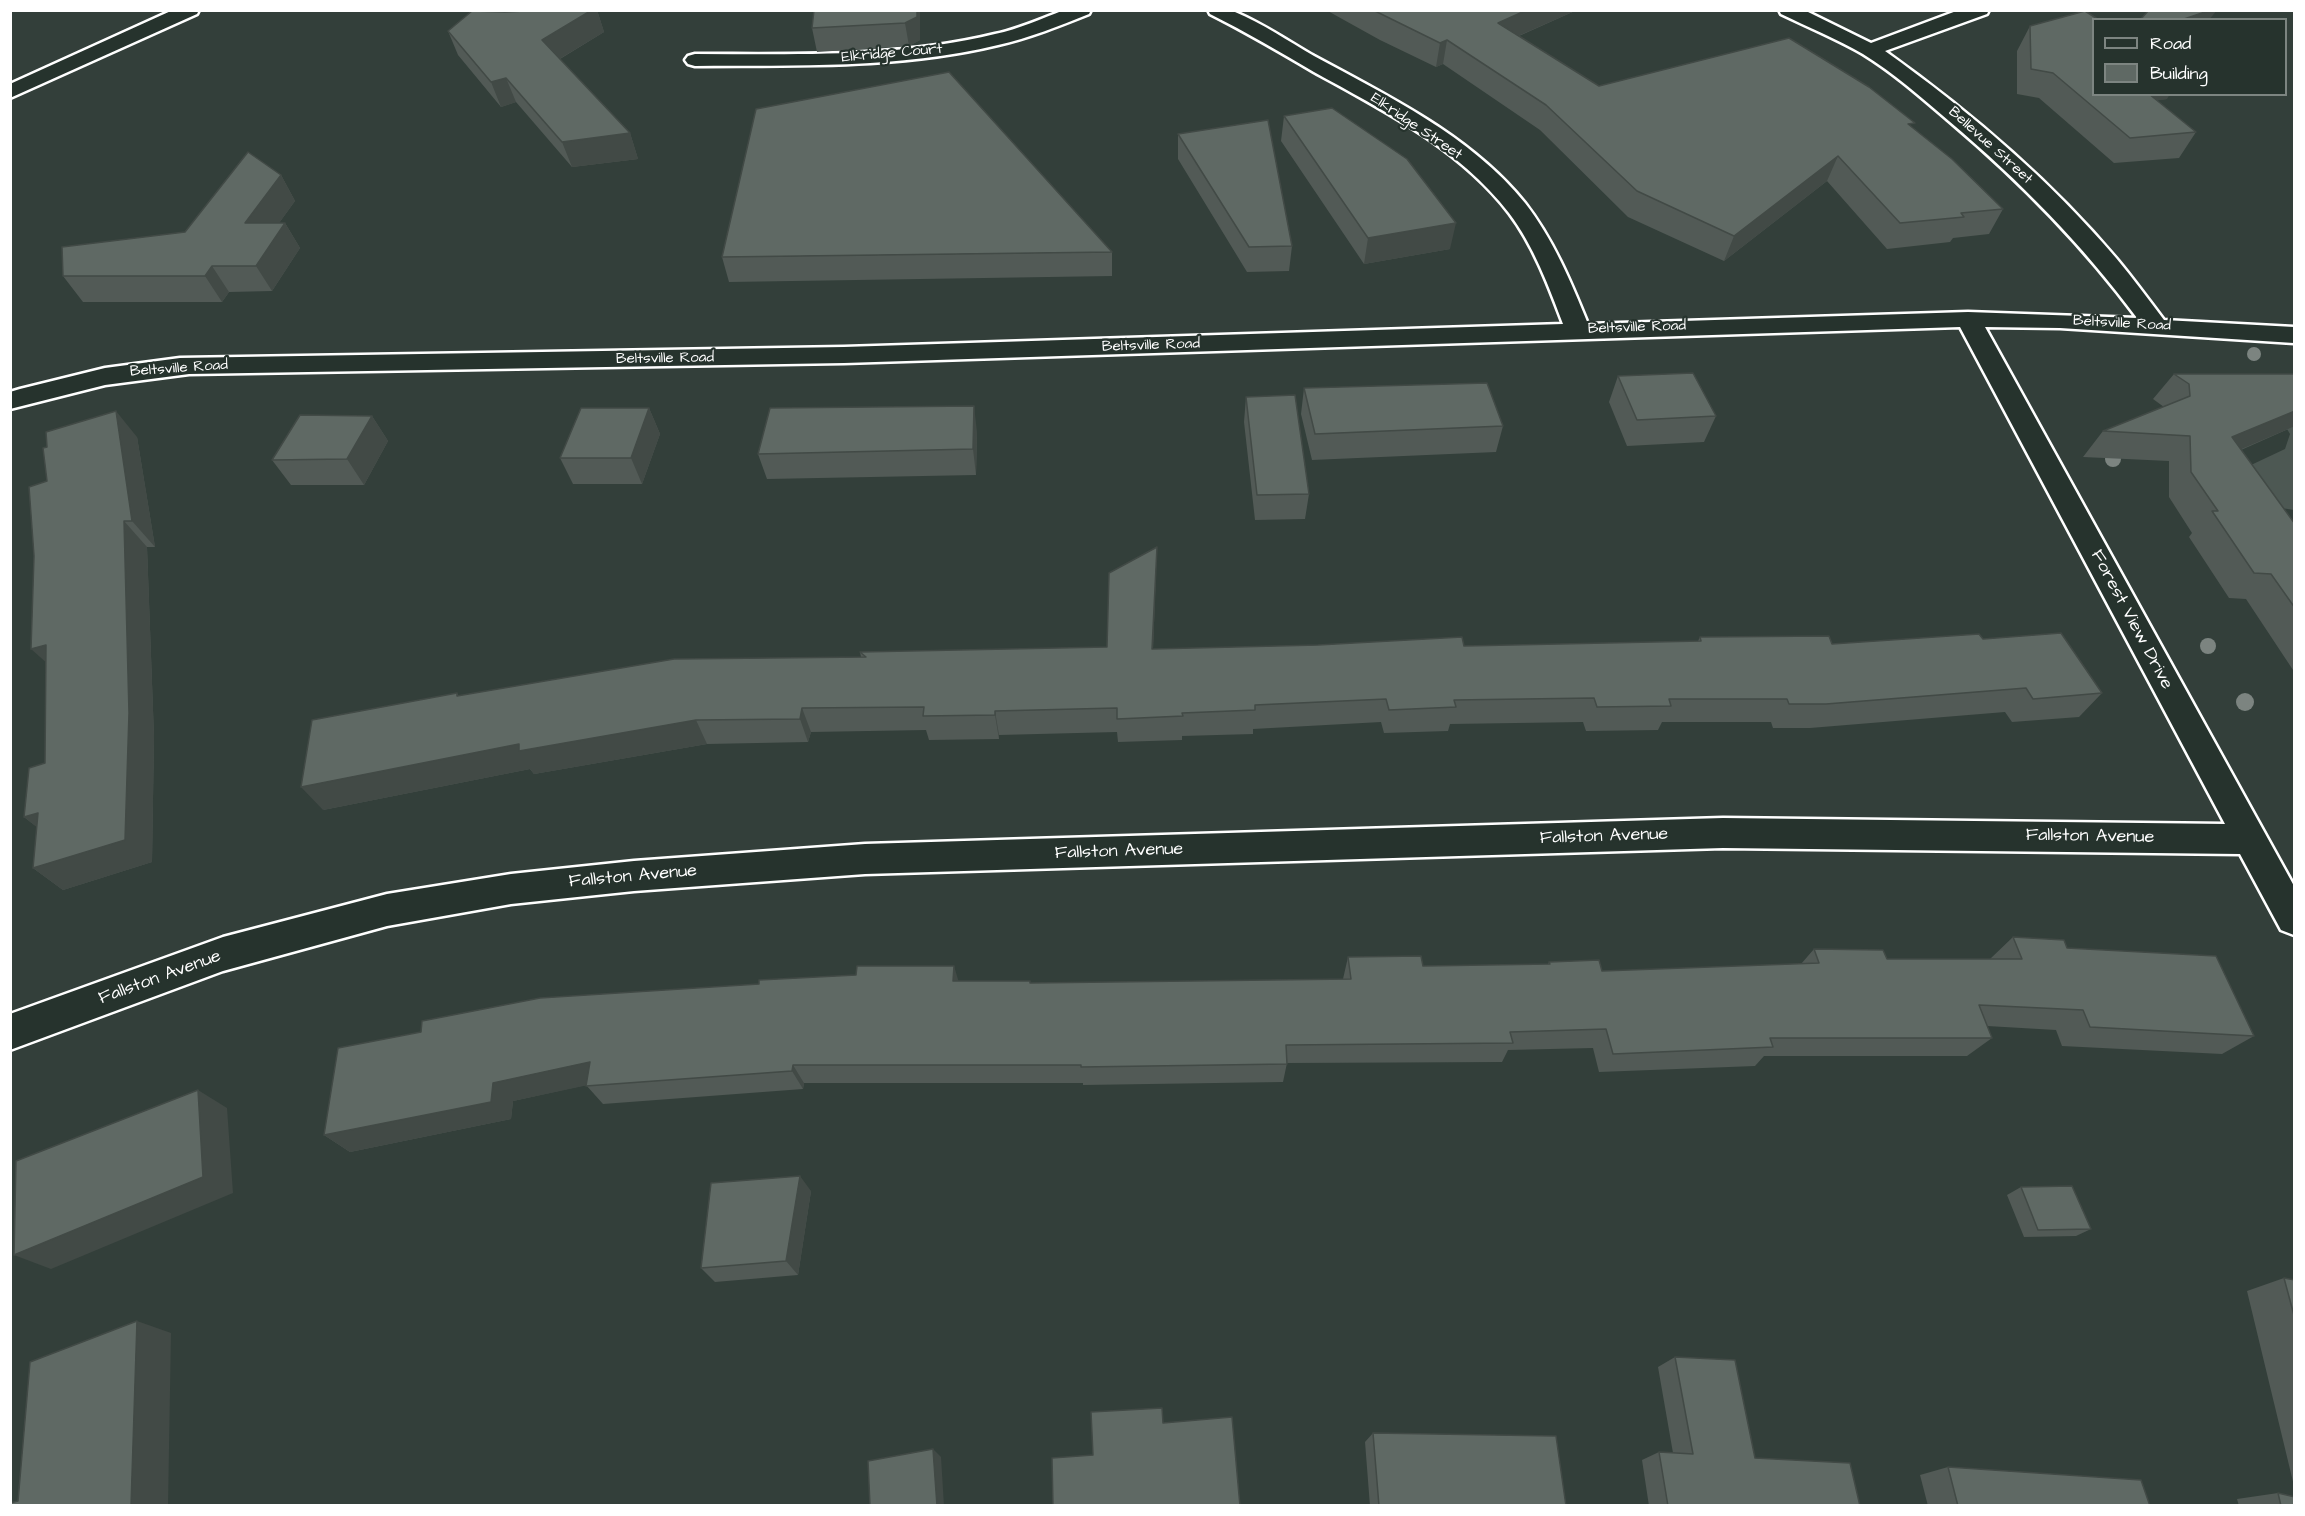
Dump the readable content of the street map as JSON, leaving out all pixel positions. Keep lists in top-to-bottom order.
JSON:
{
  "streets": {
    "street": [
      "Elkridge Court",
      "Elkridge Street",
      "Bellevue Street",
      "Beltsville Road",
      "Forest View Drive",
      "Fallston Avenue"
    ]
  },
  "crossings": [
    ["Elkridge Street", "Beltsville Road"],
    ["Bellevue Street", "Beltsville Road"],
    ["Beltsville Road", "Forest View Drive"],
    ["Forest View Drive", "Fallston Avenue"]
  ],
  "legend": ["Road", "Building"]
}
